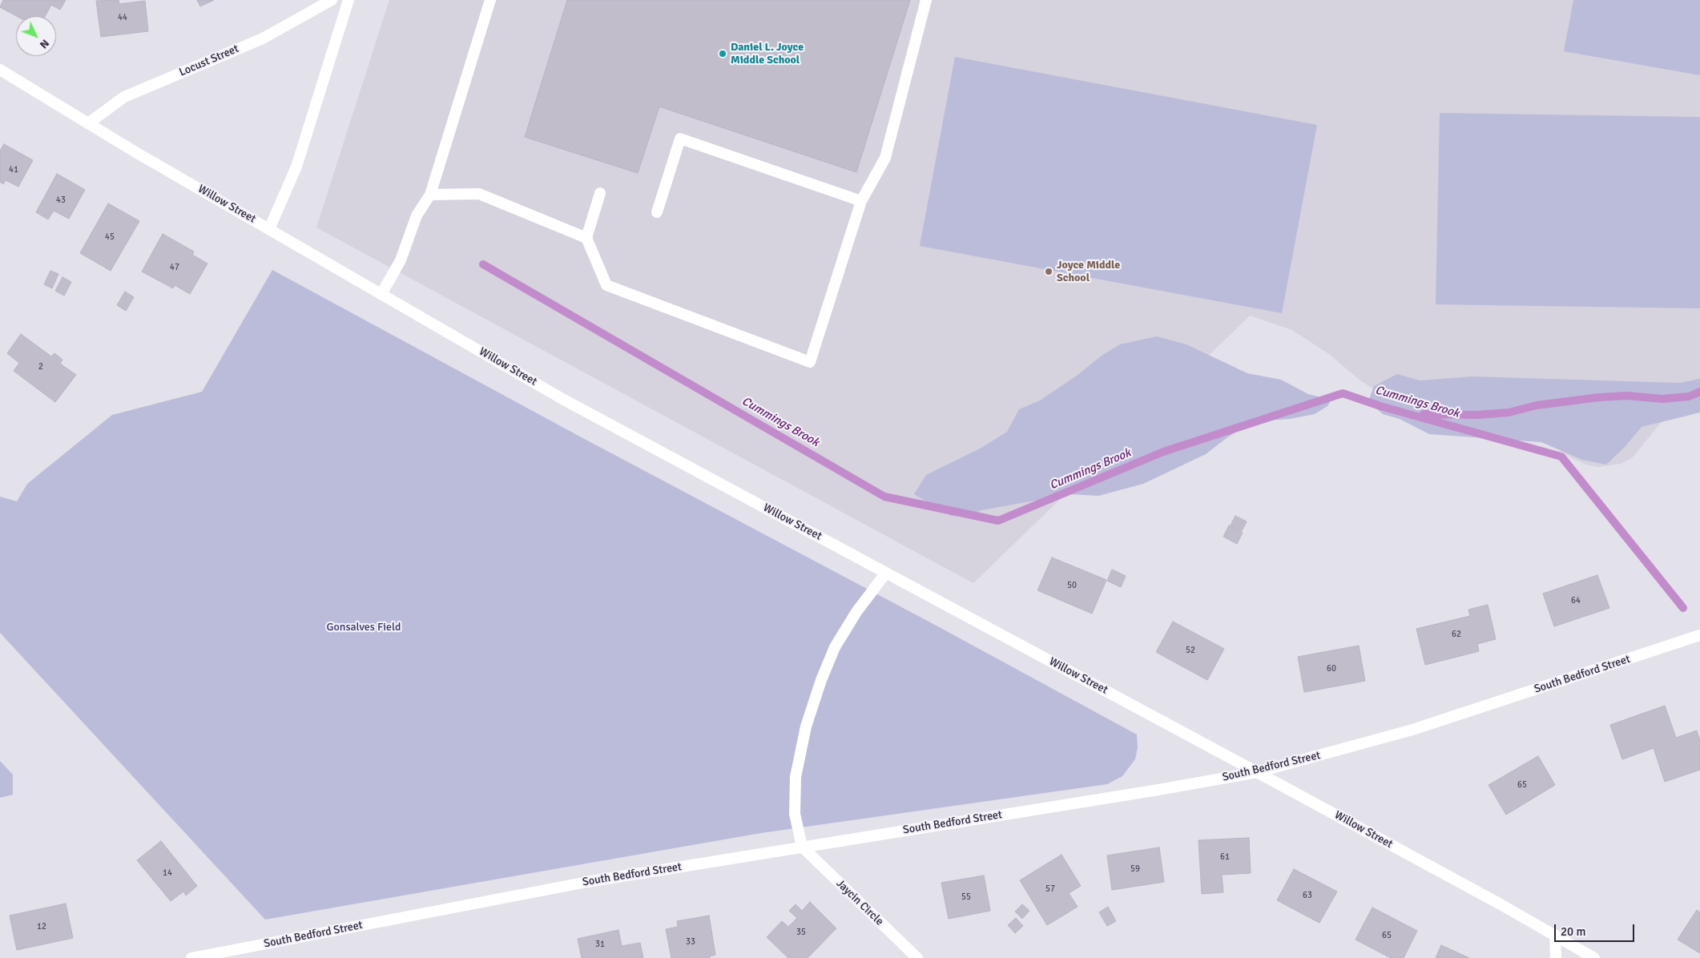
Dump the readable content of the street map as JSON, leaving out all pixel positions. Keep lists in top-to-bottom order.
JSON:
{
  "streets": {
    "street": [
      "Locust Street",
      "Willow Street",
      "South Bedford Street",
      "Jaycin Circle"
    ]
  },
  "crossings": [
    ["Locust Street", "Willow Street"],
    ["Willow Street", "South Bedford Street"],
    ["South Bedford Street", "Jaycin Circle"]
  ],
  "water": ["Cummings Brook"],
  "parks": ["Gonsalves Field"],
  "places": ["Daniel L. Joyce Middle School", "Joyce Middle School"],
  "house_numbers": [
    "44",
    "41",
    "43",
    "45",
    "47",
    "2",
    "50",
    "64",
    "62",
    "52",
    "60",
    "65",
    "61",
    "59",
    "14",
    "57",
    "63",
    "55",
    "12",
    "35",
    "65",
    "33",
    "31"
  ],
  "scale_bar": "20 m",
  "north": "bottom right"
}
